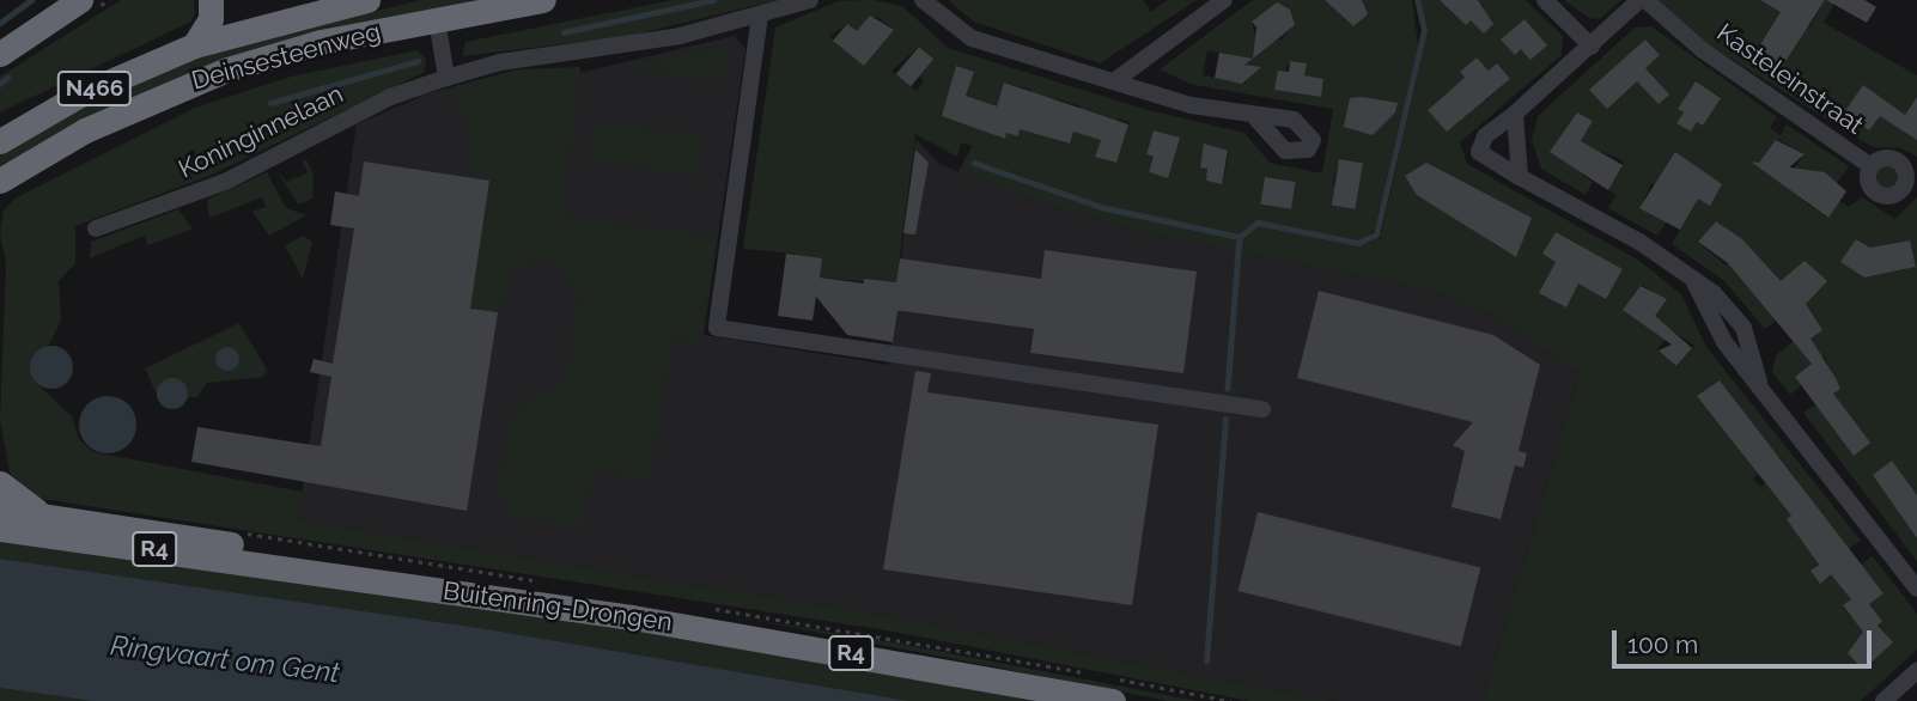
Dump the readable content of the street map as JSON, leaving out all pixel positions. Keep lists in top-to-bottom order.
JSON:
{
  "streets": {
    "highway": [
      "Deinsesteenweg",
      "N466",
      "R4",
      "Buitenring-Drongen"
    ],
    "street": ["Kasteleinstraat", "Koninginnelaan"]
  },
  "water": ["Ringvaart om Gent"],
  "scale_bar": "100 m"
}
